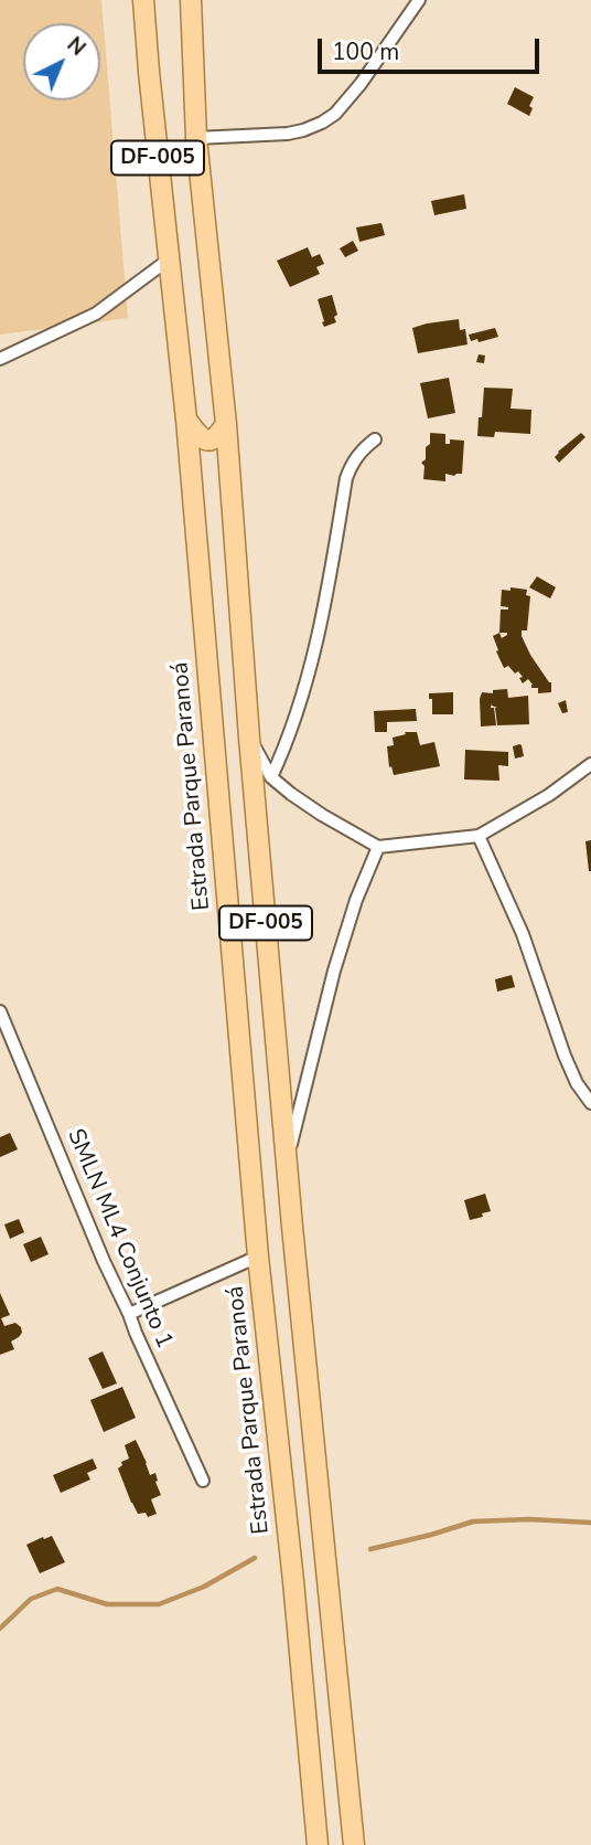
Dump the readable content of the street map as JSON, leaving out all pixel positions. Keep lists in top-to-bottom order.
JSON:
{
  "streets": {
    "main road": ["DF-005", "Estrada Parque Paranoá"],
    "street": ["SMLN ML4 Conjunto 1"]
  },
  "scale_bar": "100 m",
  "north": "top right"
}
